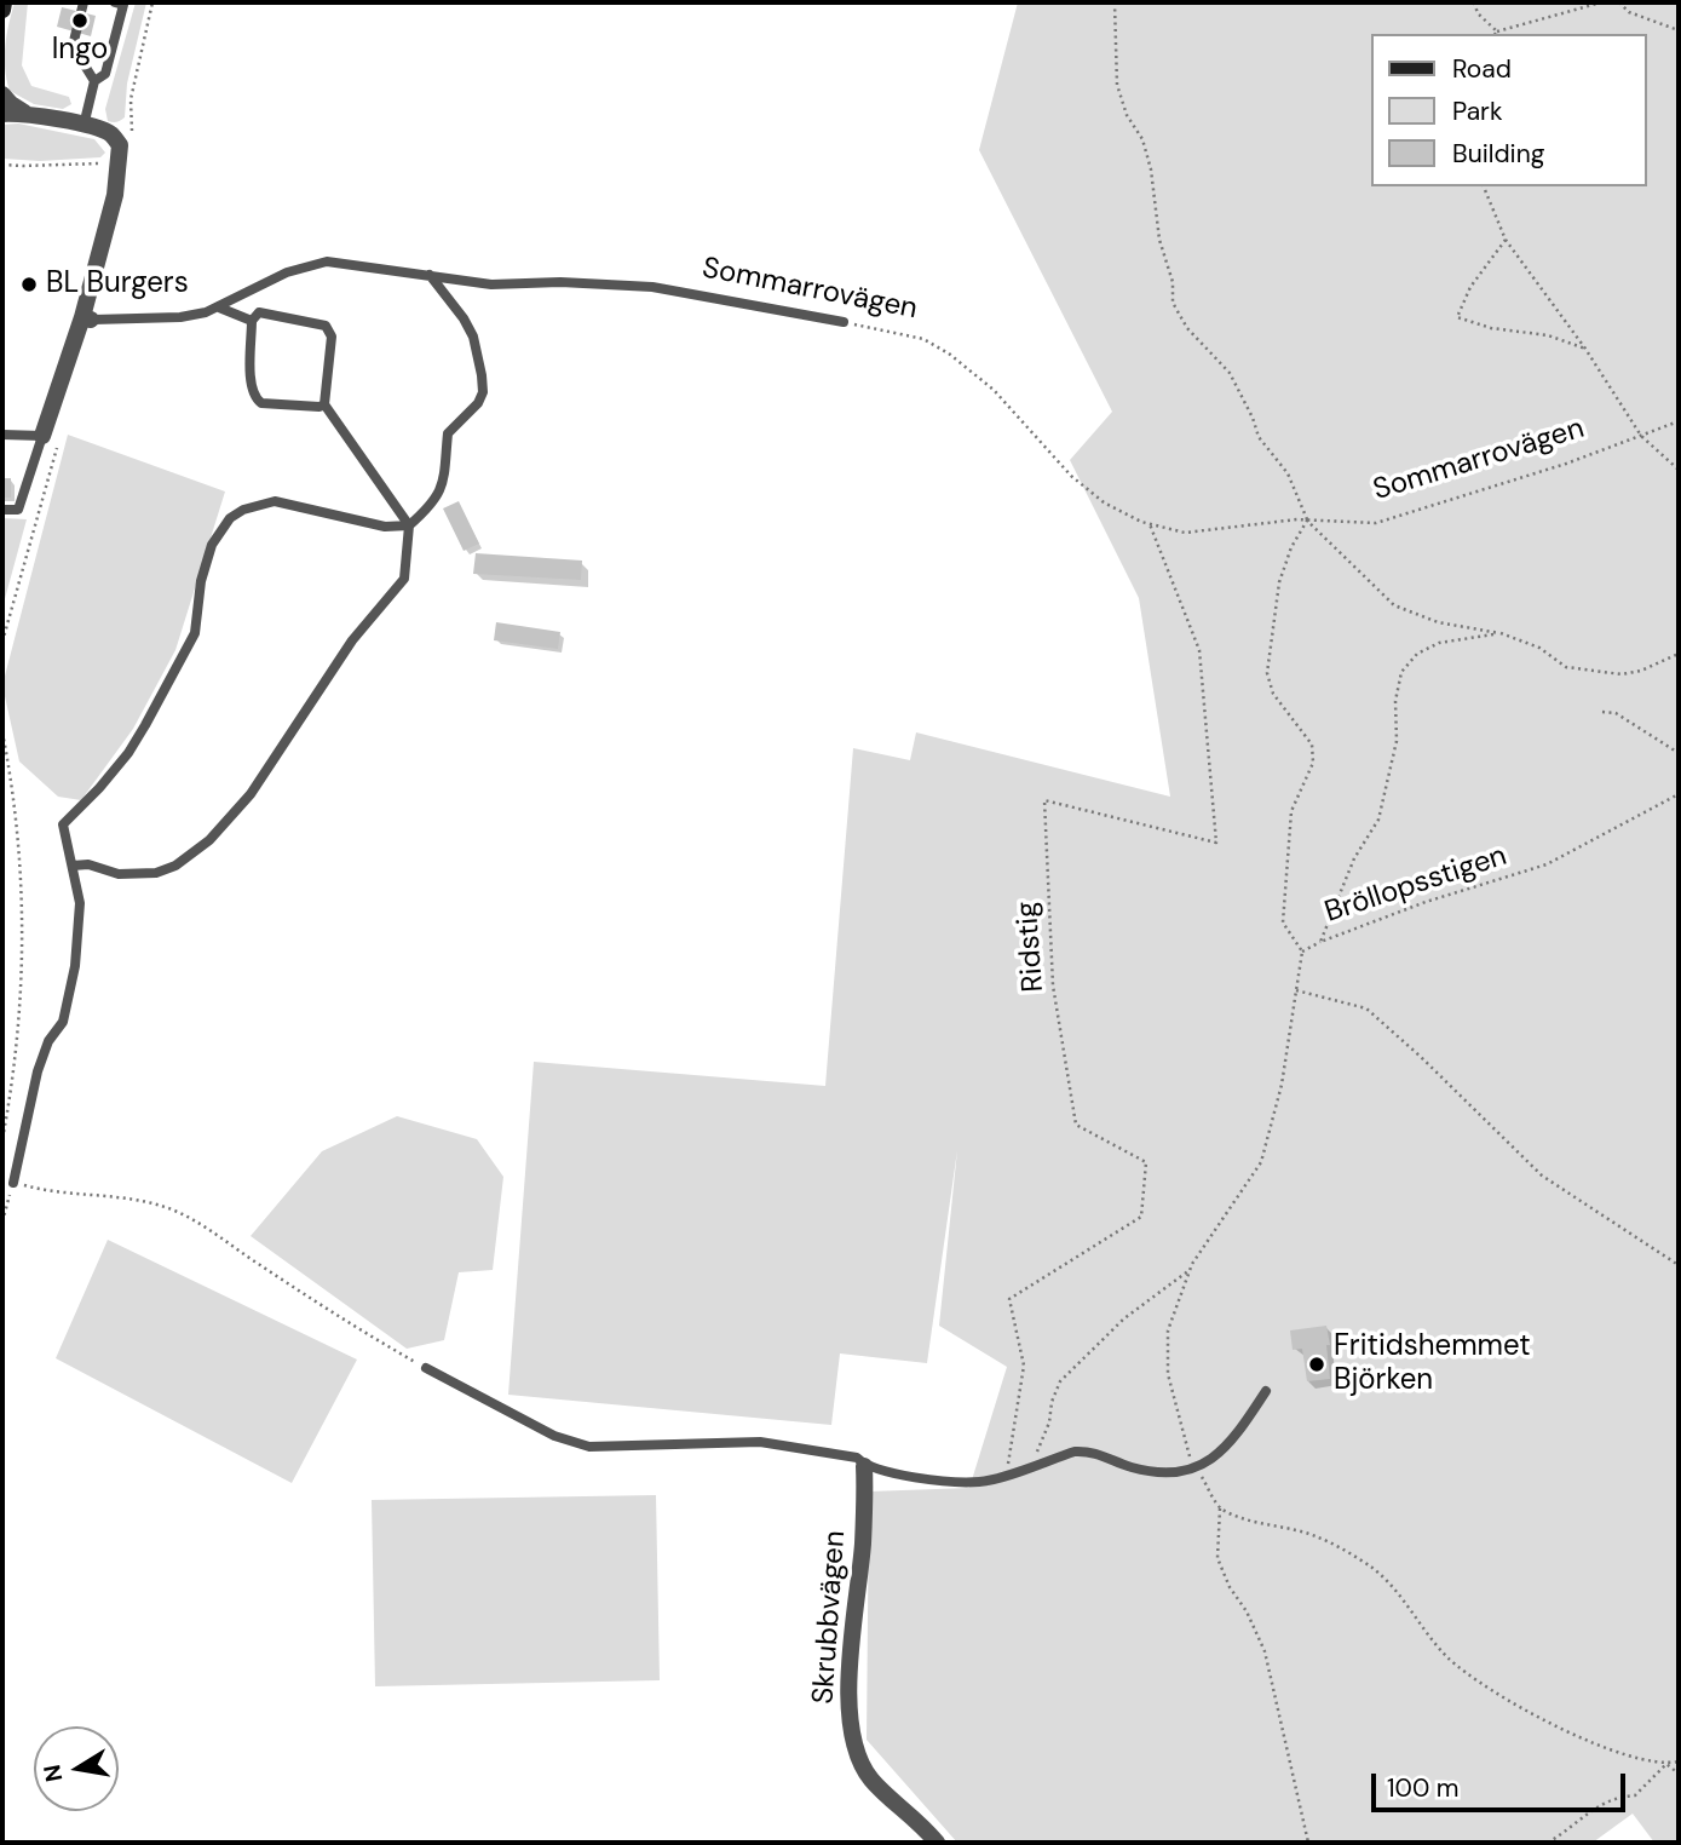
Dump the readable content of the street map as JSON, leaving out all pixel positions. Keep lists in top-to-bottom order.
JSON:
{
  "streets": {
    "street": ["Skrubbvägen"],
    "lane": ["Sommarrovägen"],
    "path": ["Bröllopsstigen", "Ridstig"]
  },
  "crossings": [
    ["Sommarrovägen", "Ridstig"]
  ],
  "places": ["Ingo", "BL Burgers", "Fritidshemmet Björken"],
  "legend": ["Road", "Park", "Building"],
  "scale_bar": "100 m",
  "north": "left"
}
